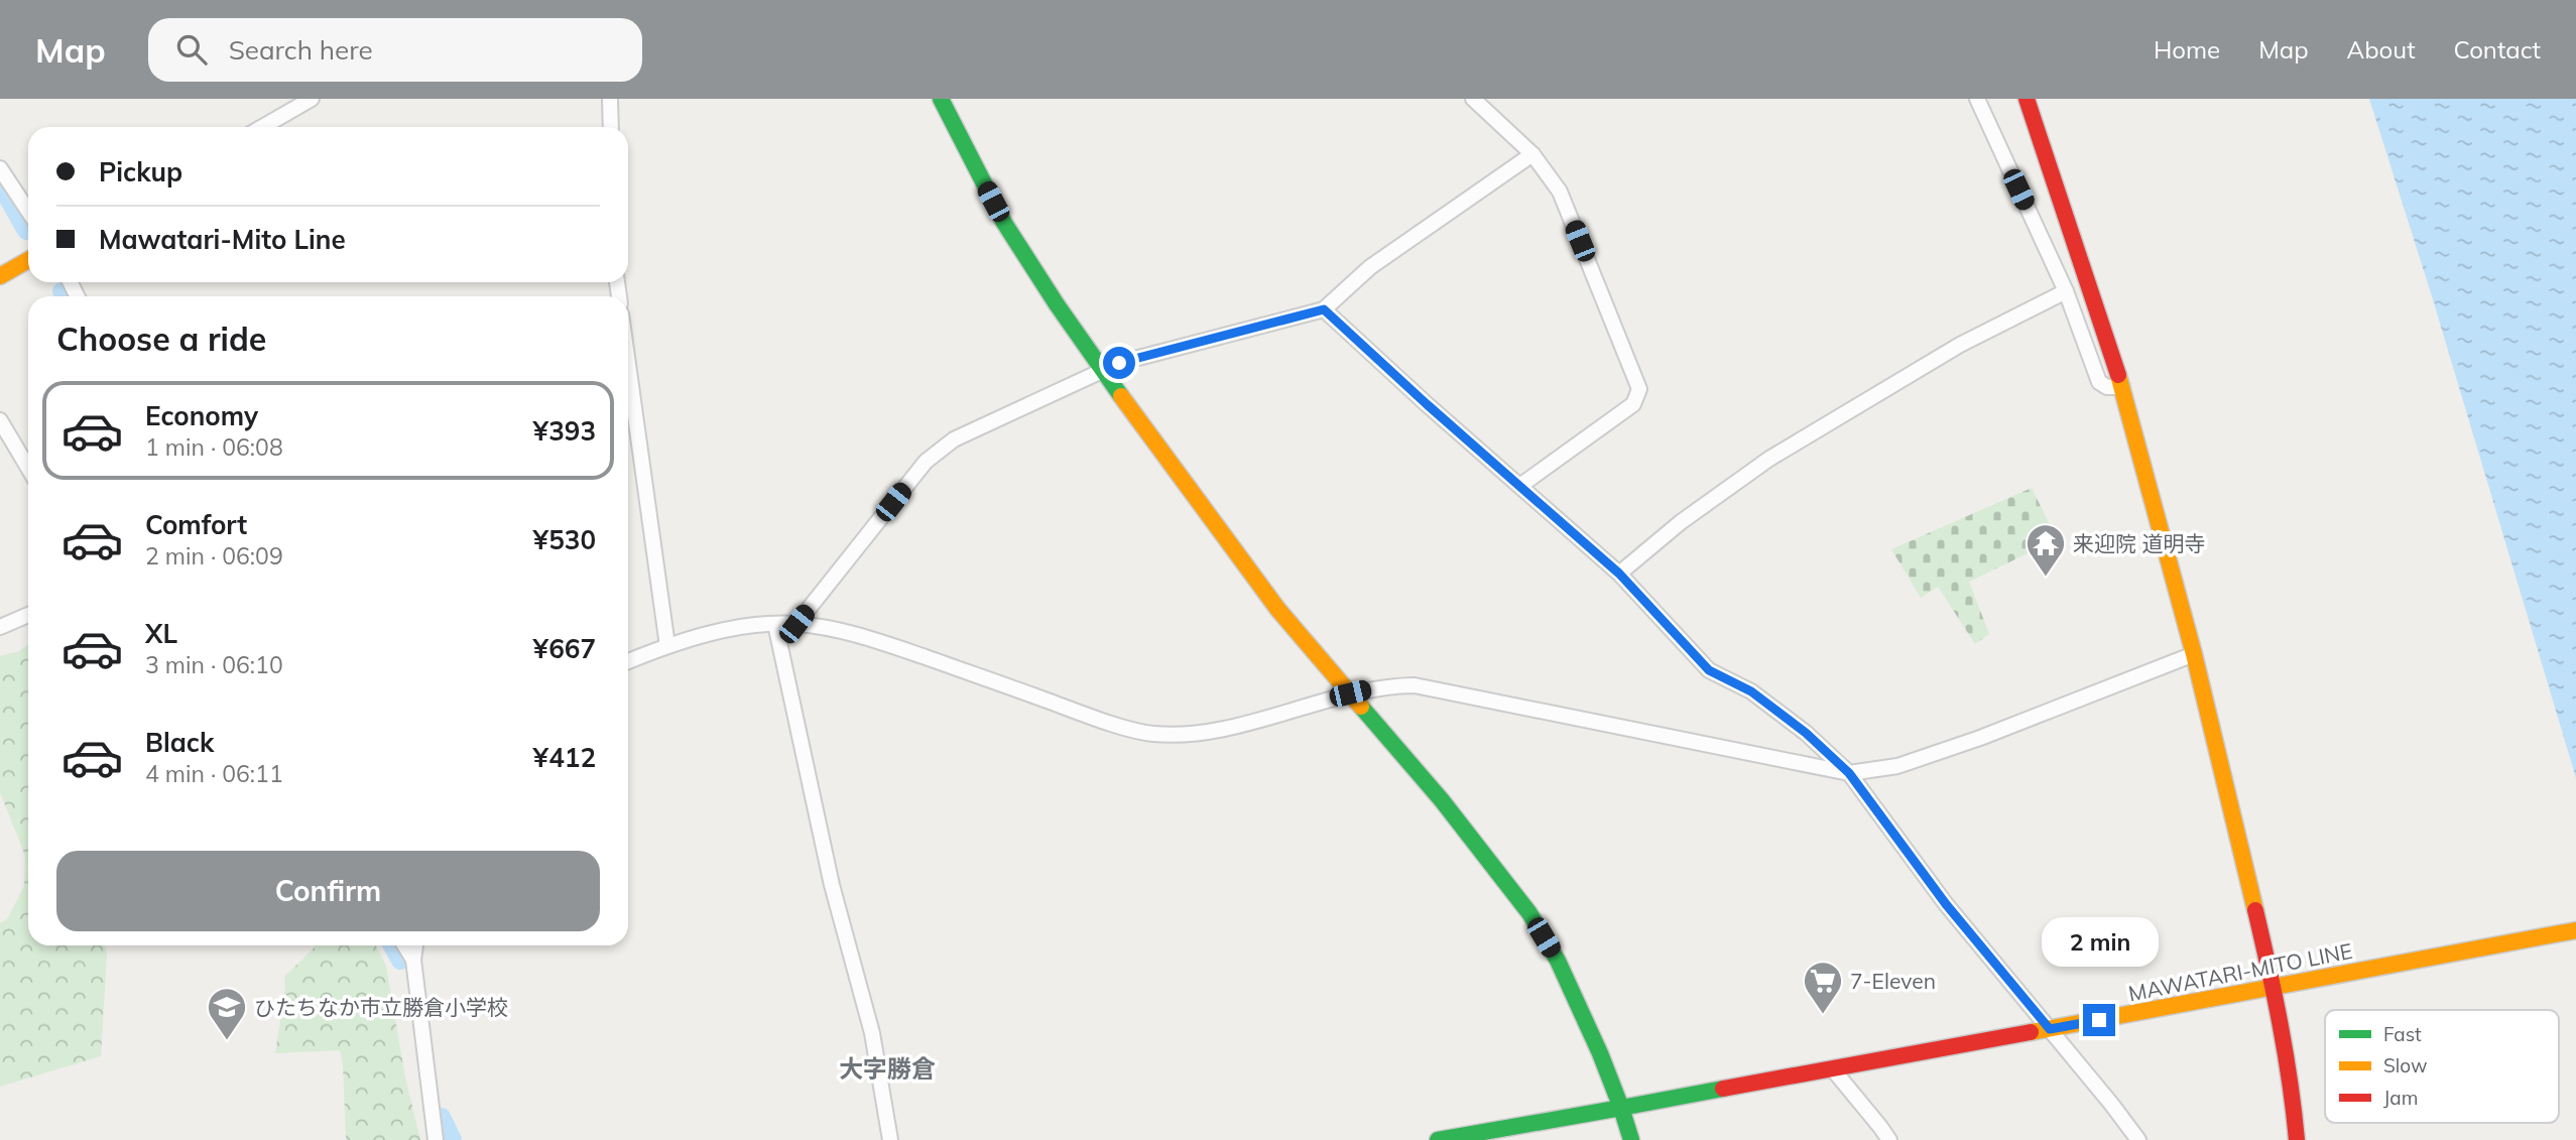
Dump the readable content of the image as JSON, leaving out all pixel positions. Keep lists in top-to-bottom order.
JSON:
{
  "streets": {
    "street": ["MAWATARI-MITO LINE"]
  },
  "districts": ["大字勝倉"],
  "places": {
    "temple": ["来迎院 道明寺"],
    "supermarket": ["7-Eleven"],
    "school or university": ["ひたちなか市立勝倉小学校"]
  },
  "legend": ["Fast", "Slow", "Jam"],
  "page": {
    "header": "Map",
    "search": "Search here",
    "nav": [
      "Home",
      "Map",
      "About",
      "Contact"
    ],
    "banner": ["Pickup", "Mawatari-Mito Line"],
    "heading": "Choose a ride",
    "list": [
      {
        "name": "Economy",
        "note": "1 min · 06:08",
        "value": "¥393"
      },
      {
        "name": "Comfort",
        "note": "2 min · 06:09",
        "value": "¥530"
      },
      {
        "name": "XL",
        "note": "3 min · 06:10",
        "value": "¥667"
      },
      {
        "name": "Black",
        "note": "4 min · 06:11",
        "value": "¥412"
      }
    ],
    "buttons": "Confirm",
    "bubble": "2 min"
  }
}
